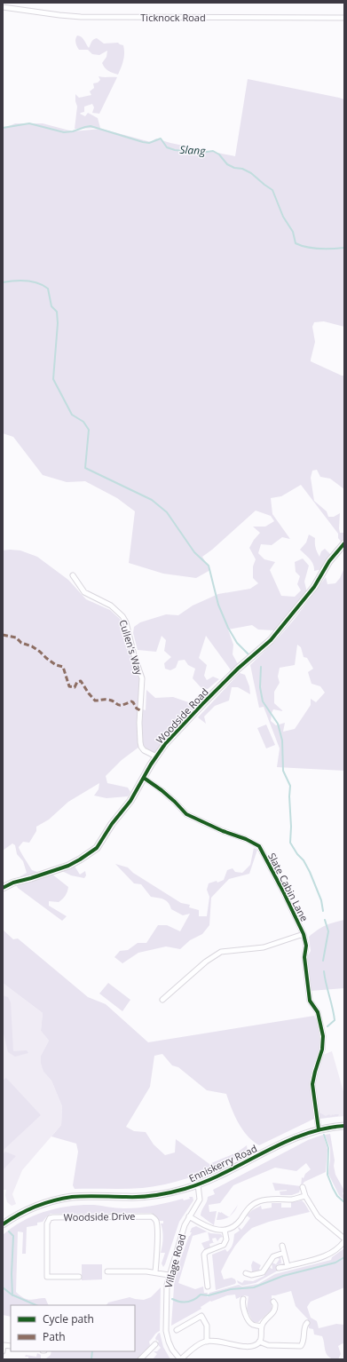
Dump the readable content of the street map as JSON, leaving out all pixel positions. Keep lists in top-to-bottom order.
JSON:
{
  "streets": {
    "street": [
      "Ticknock Road",
      "Cullen's Way",
      "Woodside Road",
      "Slate Cabin Lane",
      "Enniskerry Road",
      "Woodside Drive",
      "Village Road"
    ]
  },
  "crossings": [
    ["Cullen's Way", "Woodside Road"],
    ["Woodside Road", "Slate Cabin Lane"],
    ["Slate Cabin Lane", "Enniskerry Road"],
    ["Enniskerry Road", "Village Road"]
  ],
  "water": ["Slang"],
  "legend": ["Cycle path", "Path"]
}
